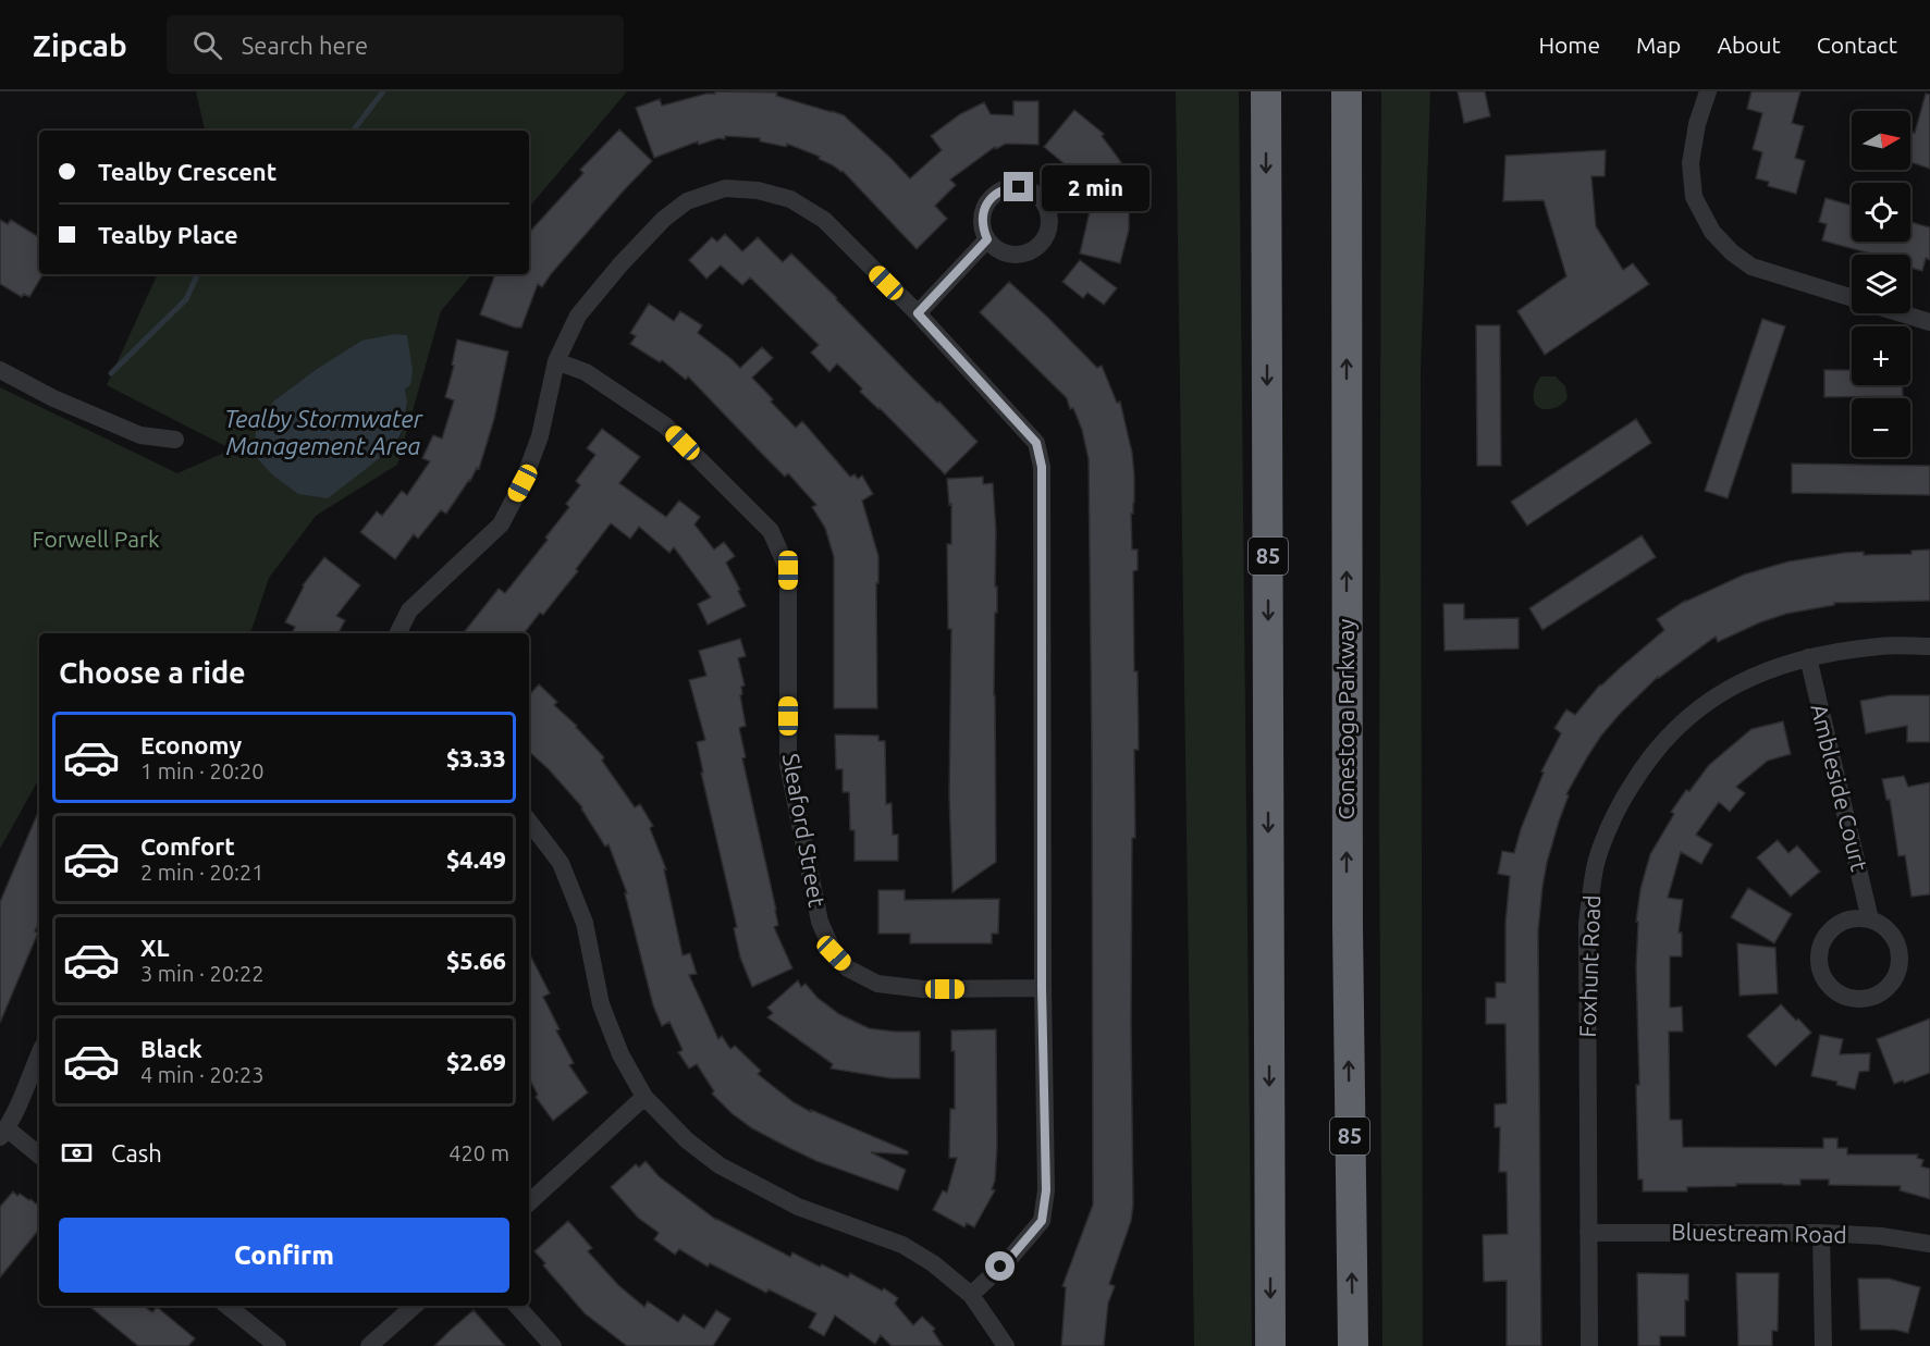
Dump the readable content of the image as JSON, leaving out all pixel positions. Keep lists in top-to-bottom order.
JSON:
{
  "streets": {
    "highway": ["85", "Conestoga Parkway"],
    "street": [
      "Ambleside Court",
      "Sleaford Street",
      "Foxhunt Road",
      "Bluestream Road"
    ]
  },
  "crossings": [
    ["Ambleside Court", "Foxhunt Road"],
    ["Foxhunt Road", "Bluestream Road"]
  ],
  "water": ["Tealby Stormwater Management Area"],
  "parks": ["Forwell Park"],
  "north": "right",
  "page": {
    "header": "Zipcab",
    "search": "Search here",
    "nav": [
      "Home",
      "Map",
      "About",
      "Contact"
    ],
    "map_buttons": ["+", "−"],
    "banner": ["Tealby Crescent", "Tealby Place"],
    "bubble": "2 min",
    "heading": "Choose a ride",
    "list": [
      {
        "name": "Economy",
        "note": "1 min · 20:20",
        "value": "$3.33"
      },
      {
        "name": "Comfort",
        "note": "2 min · 20:21",
        "value": "$4.49"
      },
      {
        "name": "XL",
        "note": "3 min · 20:22",
        "value": "$5.66"
      },
      {
        "name": "Black",
        "note": "4 min · 20:23",
        "value": "$2.69"
      }
    ],
    "pay": ["Cash", "420 m"],
    "buttons": "Confirm"
  }
}
